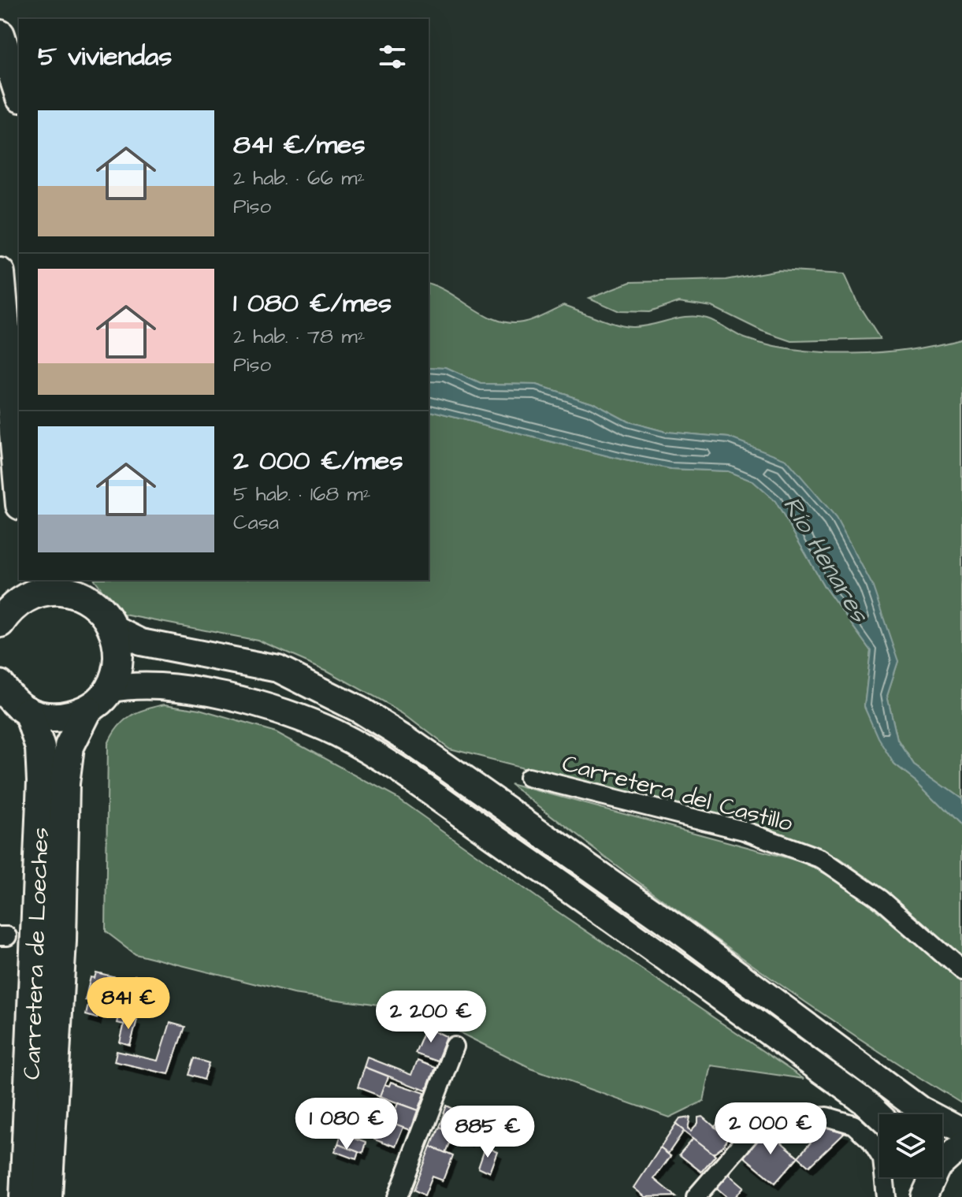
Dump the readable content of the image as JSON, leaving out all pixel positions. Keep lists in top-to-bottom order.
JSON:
{
  "streets": {
    "main road": ["Carretera de Loeches"],
    "street": ["Carretera del Castillo"]
  },
  "water": ["Río Henares"],
  "page": {
    "heading": "5 viviendas",
    "list": [
      {
        "name": "841 €/mes",
        "note": "2 hab. · 66 m² · Piso"
      },
      {
        "name": "1 080 €/mes",
        "note": "2 hab. · 78 m² · Piso"
      },
      {
        "name": "2 000 €/mes",
        "note": "5 hab. · 168 m² · Casa"
      }
    ],
    "price": [
      "841 €",
      "2 200 €",
      "1 080 €",
      "2 000 €",
      "885 €"
    ]
  }
}
